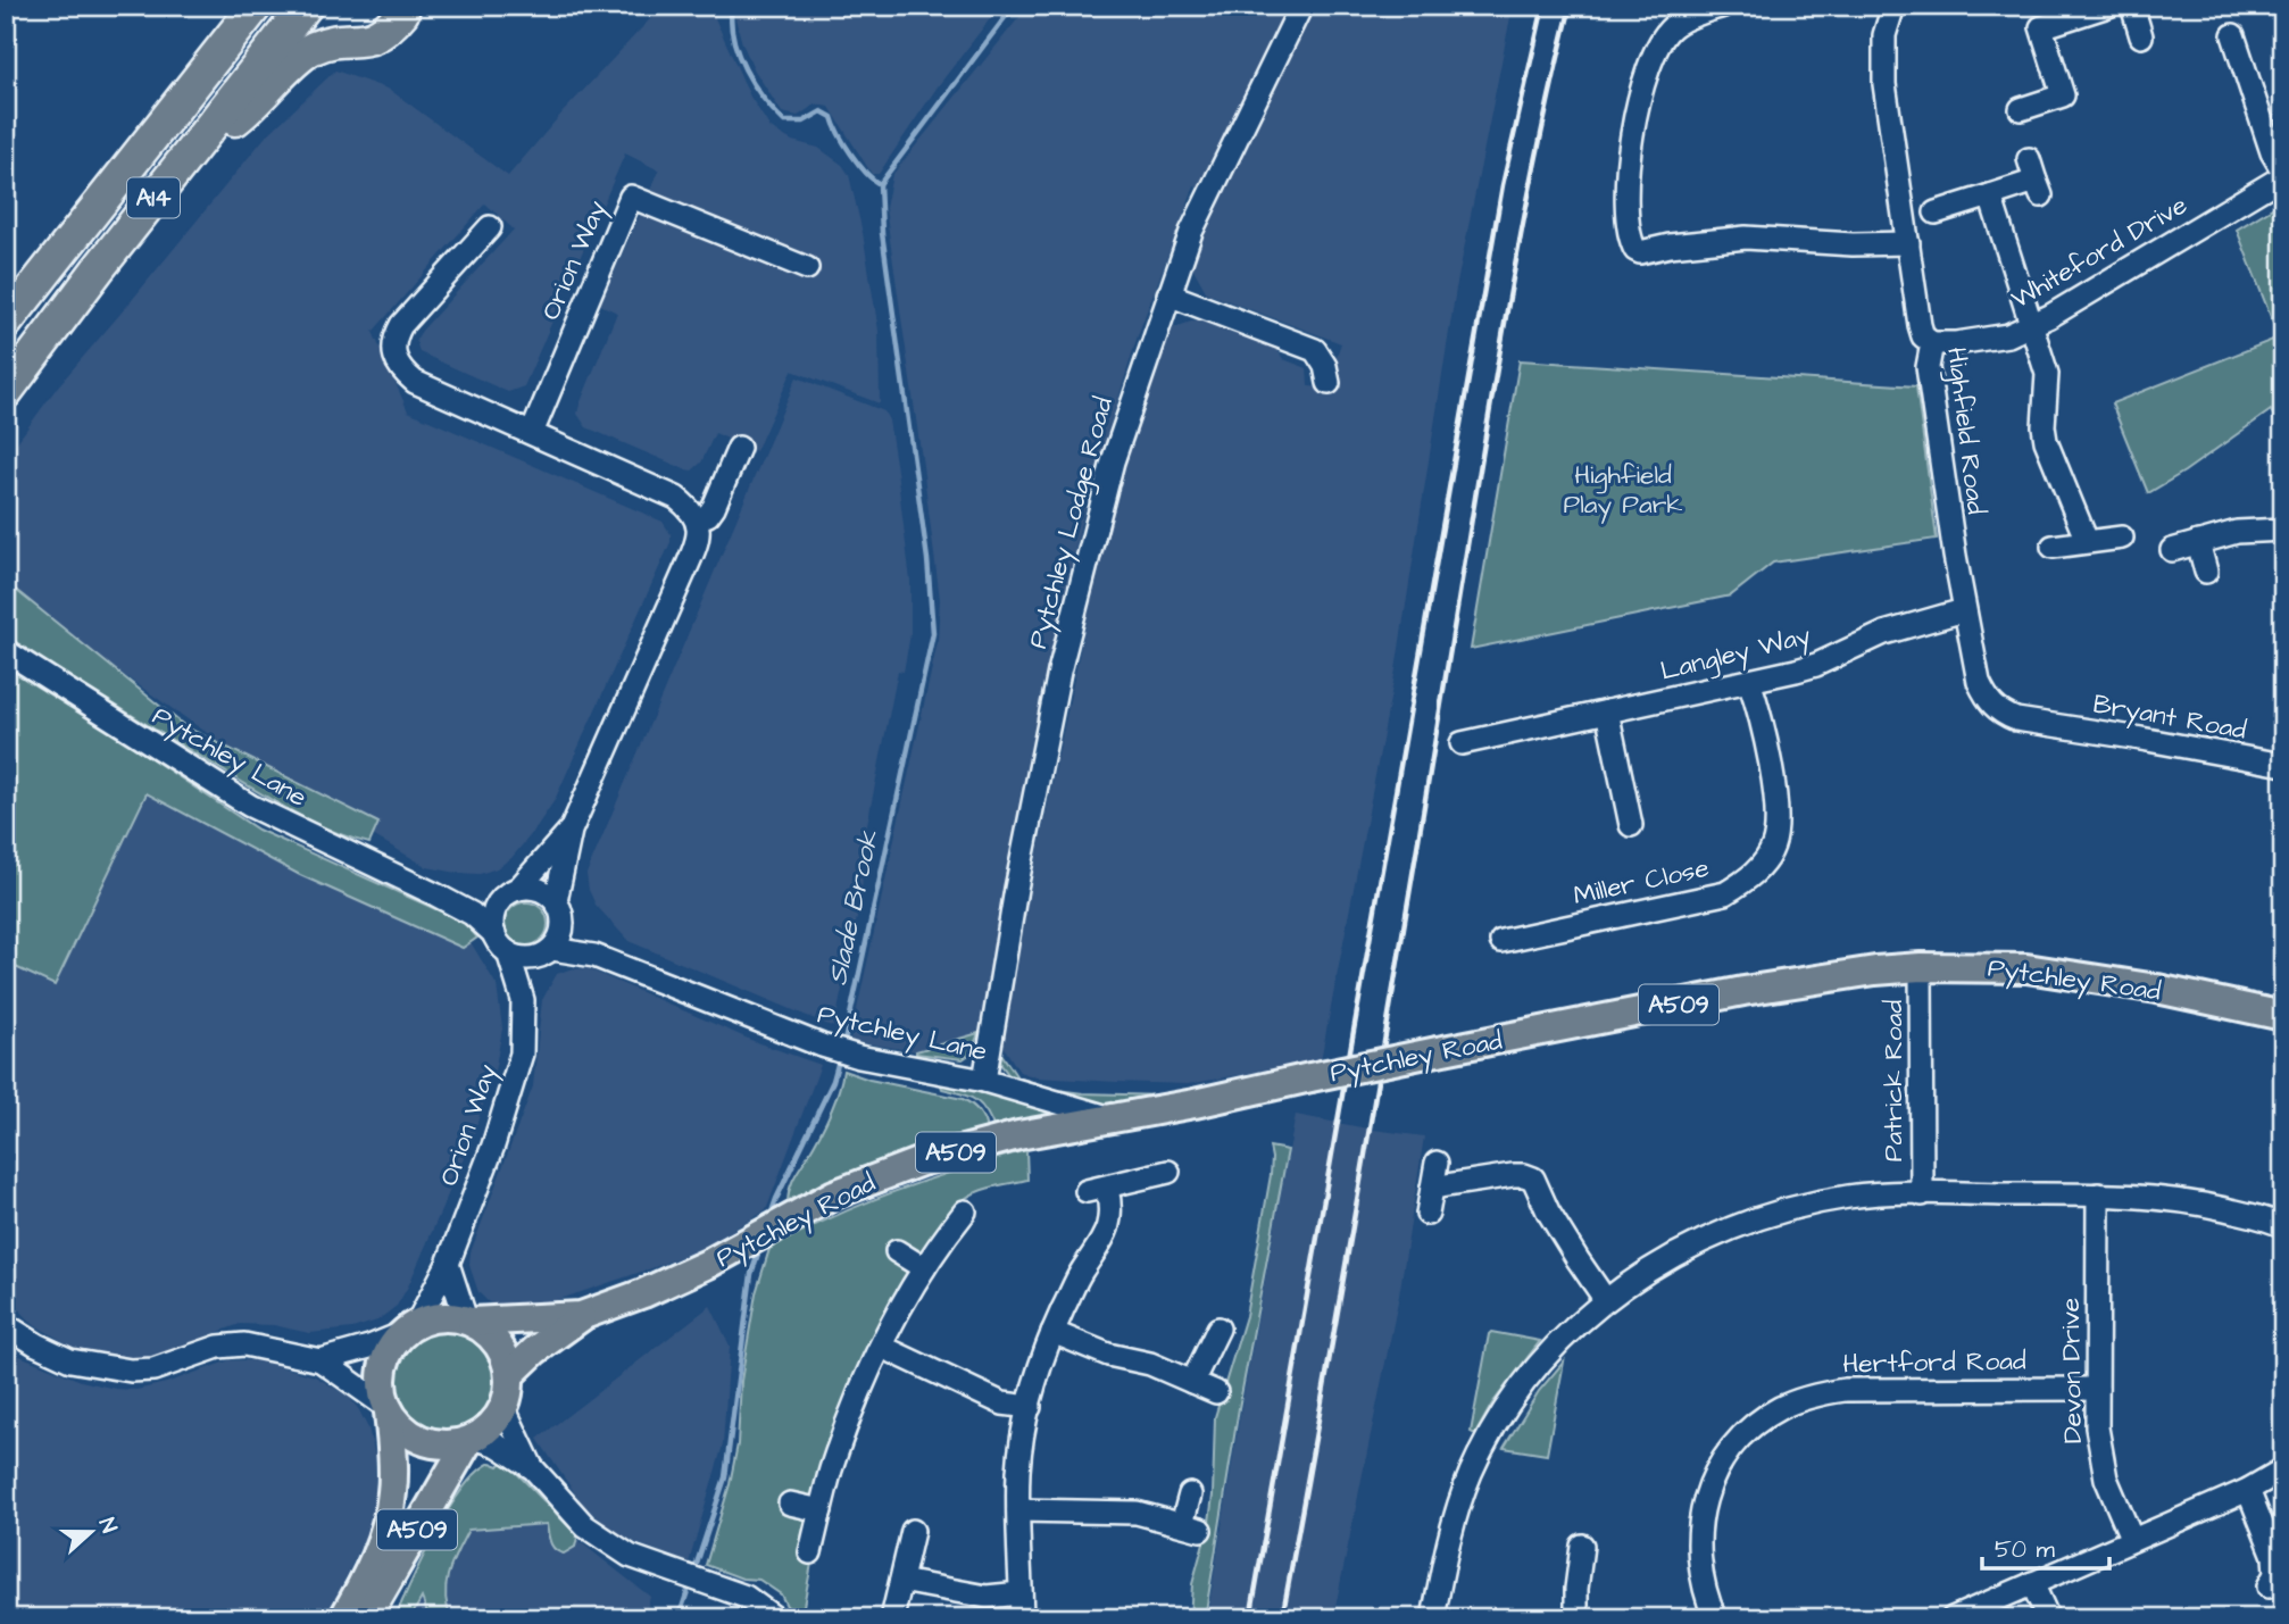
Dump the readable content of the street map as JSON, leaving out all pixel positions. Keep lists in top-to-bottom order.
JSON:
{
  "streets": {
    "highway": ["A14"],
    "main road": ["Pytchley Road", "A509"],
    "street": [
      "Whiteford Drive",
      "Orion Way",
      "Highfield Road",
      "Pytchley Lodge Road",
      "Langley Way",
      "Bryant Road",
      "Pytchley Lane",
      "Miller Close",
      "Patrick Road",
      "Hertford Road",
      "Devon Drive"
    ]
  },
  "crossings": [
    ["Whiteford Drive", "Highfield Road"],
    ["Orion Way", "Pytchley Lane"],
    ["Orion Way", "Pytchley Road"],
    ["Orion Way", "A509"],
    ["Highfield Road", "Langley Way"],
    ["Highfield Road", "Bryant Road"],
    ["Pytchley Lodge Road", "Pytchley Lane"],
    ["Langley Way", "Miller Close"],
    ["Pytchley Lane", "Pytchley Road"],
    ["Pytchley Road", "A509"],
    ["Pytchley Road", "Patrick Road"],
    ["Hertford Road", "Devon Drive"]
  ],
  "water": ["Slade Brook"],
  "parks": ["Highfield Play Park"],
  "scale_bar": "50 m",
  "north": "right"
}
